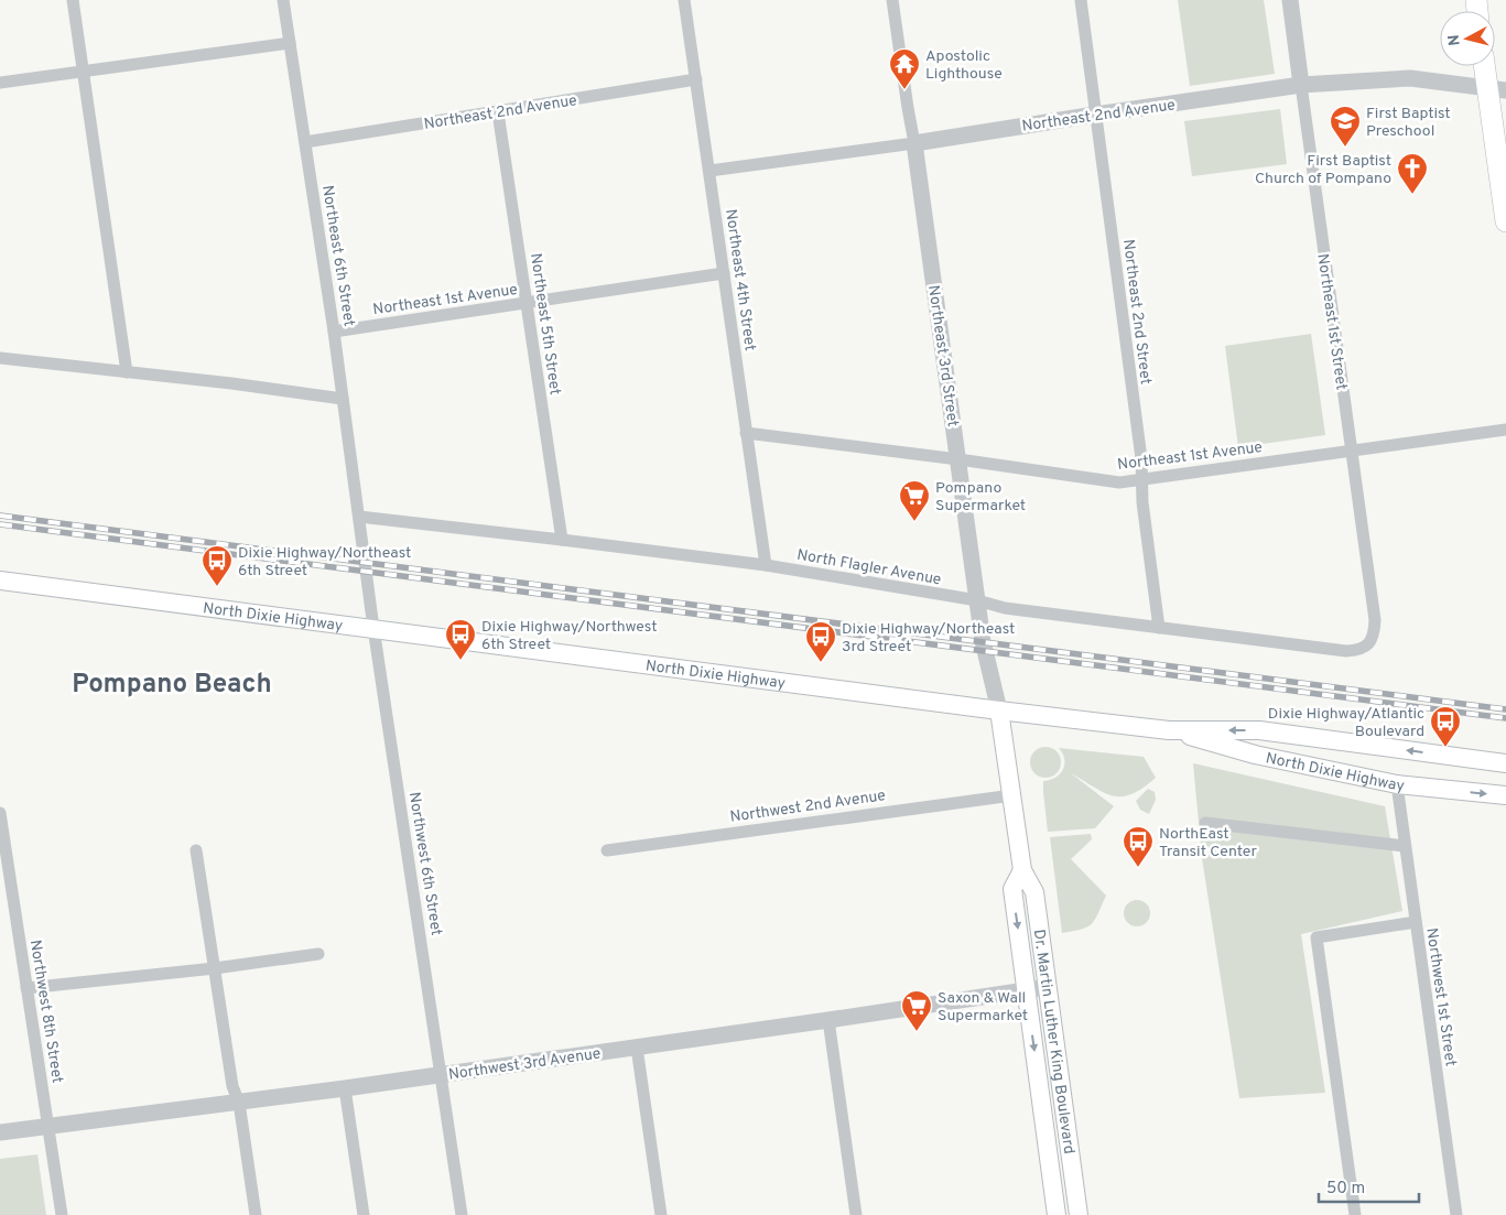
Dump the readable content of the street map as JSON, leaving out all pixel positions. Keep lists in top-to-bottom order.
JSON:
{
  "streets": {
    "main road": ["North Dixie Highway", "Dr. Martin Luther King Boulevard"],
    "street": [
      "Northeast 2nd Avenue",
      "Northeast 6th Street",
      "Northeast 4th Street",
      "Northeast 1st Avenue",
      "Northeast 2nd Street",
      "Northeast 1st Street",
      "Northeast 5th Street",
      "Northeast 3rd Street",
      "North Flagler Avenue",
      "Northwest 2nd Avenue",
      "Northwest 6th Street",
      "Northwest 1st Street",
      "Northwest 8th Street",
      "Northwest 3rd Avenue"
    ]
  },
  "crossings": [
    ["Northeast 2nd Avenue", "Northeast 6th Street"],
    ["Northeast 2nd Avenue", "Northeast 4th Street"],
    ["Northeast 2nd Avenue", "Northeast 2nd Street"],
    ["Northeast 2nd Avenue", "Northeast 1st Street"],
    ["Northeast 2nd Avenue", "Northeast 5th Street"],
    ["Northeast 2nd Avenue", "Northeast 3rd Street"],
    ["Northeast 6th Street", "Northeast 1st Avenue"],
    ["Northeast 6th Street", "North Flagler Avenue"],
    ["Northeast 6th Street", "Northwest 6th Street"],
    ["Northeast 4th Street", "Northeast 1st Avenue"],
    ["Northeast 4th Street", "North Flagler Avenue"],
    ["Northeast 1st Avenue", "Northeast 2nd Street"],
    ["Northeast 1st Avenue", "Northeast 1st Street"],
    ["Northeast 1st Avenue", "Northeast 5th Street"],
    ["Northeast 1st Avenue", "Northeast 3rd Street"],
    ["Northeast 2nd Street", "North Flagler Avenue"],
    ["Northeast 1st Street", "North Flagler Avenue"],
    ["Northeast 5th Street", "North Flagler Avenue"],
    ["Northeast 3rd Street", "North Flagler Avenue"],
    ["Northeast 3rd Street", "North Dixie Highway"],
    ["Northeast 3rd Street", "Dr. Martin Luther King Boulevard"],
    ["North Flagler Avenue", "Northwest 6th Street"],
    ["North Dixie Highway", "Northwest 6th Street"],
    ["North Dixie Highway", "Northwest 1st Street"],
    ["North Dixie Highway", "Dr. Martin Luther King Boulevard"],
    ["Northwest 2nd Avenue", "Dr. Martin Luther King Boulevard"],
    ["Northwest 6th Street", "Northwest 3rd Avenue"],
    ["Northwest 8th Street", "Northwest 3rd Avenue"],
    ["Dr. Martin Luther King Boulevard", "Northwest 3rd Avenue"]
  ],
  "districts": ["Pompano Beach"],
  "places": {
    "temple": ["Apostolic Lighthouse"],
    "school or university": ["First Baptist Preschool"],
    "church": ["First Baptist Church of Pompano"],
    "supermarket": ["Pompano Supermarket", "Saxon & Wall Supermarket"],
    "bus stop": [
      "Dixie Highway/Northeast 6th Street",
      "Dixie Highway/Northwest 6th Street",
      "Dixie Highway/Northeast 3rd Street",
      "Dixie Highway/Atlantic Boulevard",
      "NorthEast Transit Center"
    ]
  },
  "scale_bar": "50 m",
  "north": "left"
}
